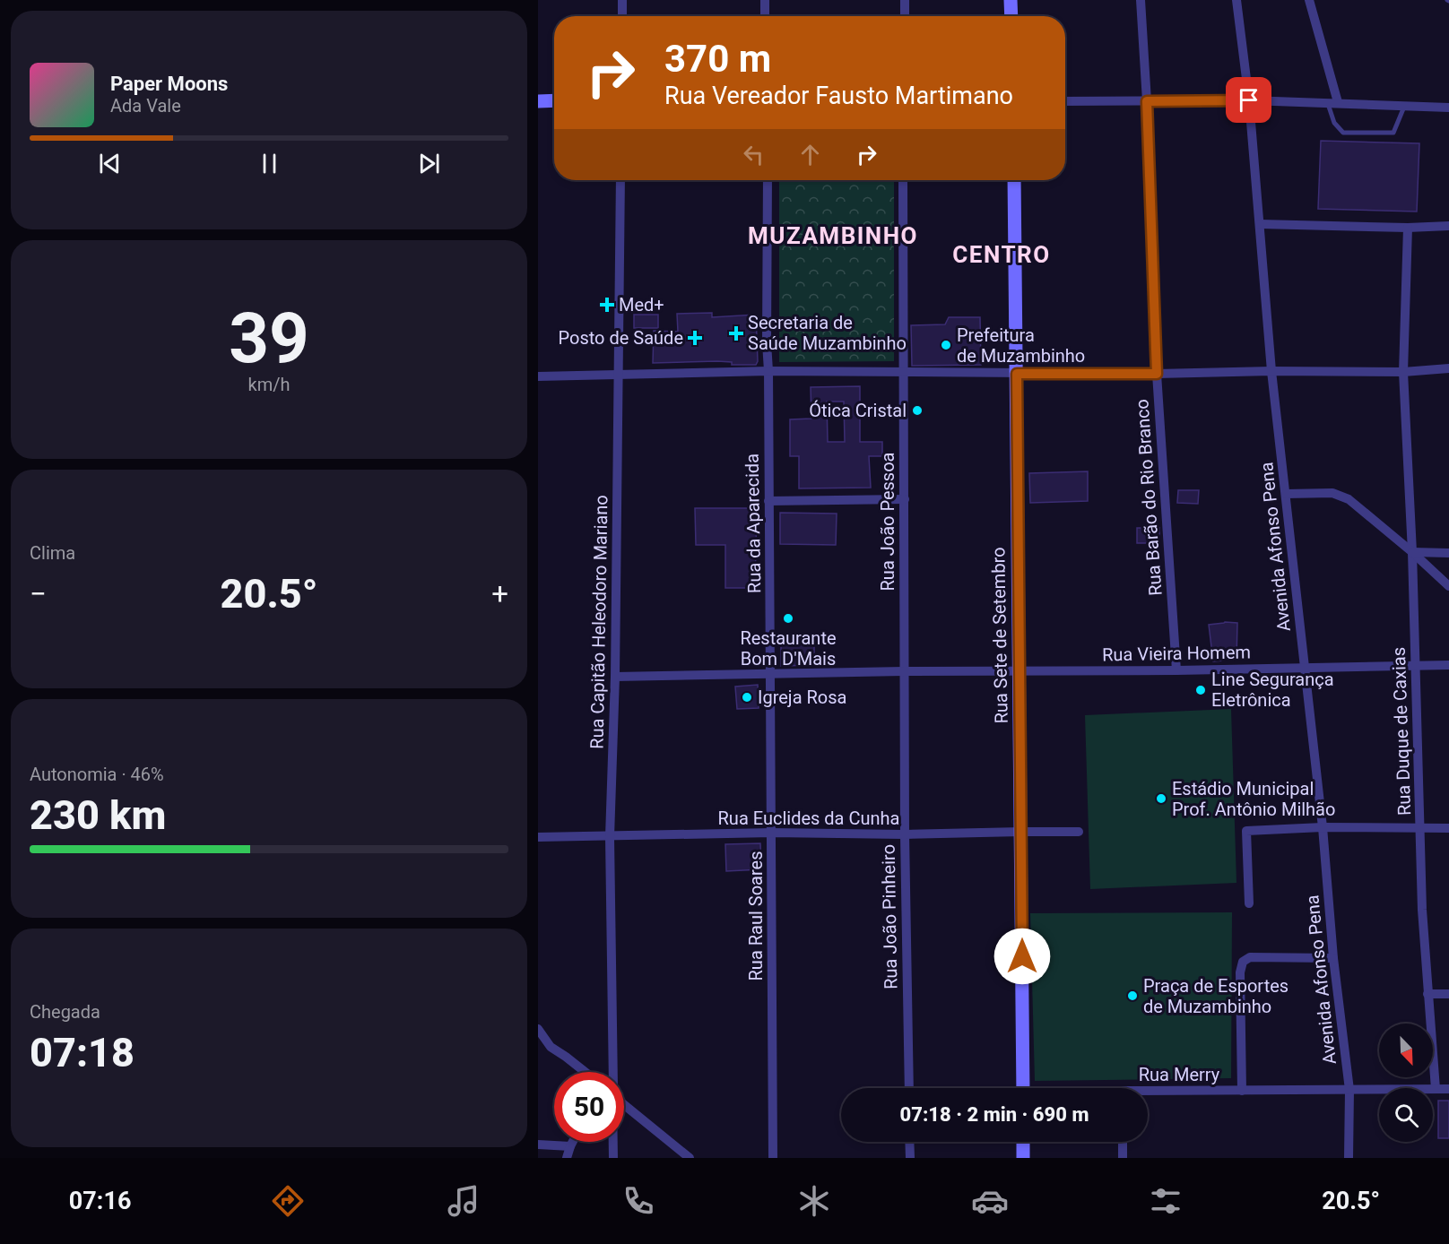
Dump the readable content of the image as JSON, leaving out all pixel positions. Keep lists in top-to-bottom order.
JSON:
{
  "streets": {
    "main road": ["Rua Sete de Setembro"],
    "street": [
      "Rua Barão do Rio Branco",
      "Rua João Pessoa",
      "Rua da Aparecida",
      "Avenida Afonso Pena",
      "Rua Capitão Heleodoro Mariano",
      "Rua Vieira Homem",
      "Rua Duque de Caxias",
      "Rua Euclides da Cunha",
      "Rua Raul Soares",
      "Rua João Pinheiro",
      "Rua Merry"
    ]
  },
  "crossings": [
    ["Rua Barão do Rio Branco", "Rua Vieira Homem"],
    ["Rua João Pessoa", "Rua Vieira Homem"],
    ["Rua João Pessoa", "Rua João Pinheiro"],
    ["Rua da Aparecida", "Rua Vieira Homem"],
    ["Rua da Aparecida", "Rua Raul Soares"],
    ["Avenida Afonso Pena", "Rua Vieira Homem"],
    ["Avenida Afonso Pena", "Rua Merry"],
    ["Rua Capitão Heleodoro Mariano", "Rua Vieira Homem"],
    ["Rua Capitão Heleodoro Mariano", "Rua Euclides da Cunha"],
    ["Rua Sete de Setembro", "Rua Vieira Homem"],
    ["Rua Sete de Setembro", "Rua Euclides da Cunha"],
    ["Rua Vieira Homem", "Rua Duque de Caxias"],
    ["Rua Vieira Homem", "Rua Raul Soares"],
    ["Rua Vieira Homem", "Rua João Pinheiro"],
    ["Rua Duque de Caxias", "Rua Merry"],
    ["Rua Euclides da Cunha", "Rua Raul Soares"],
    ["Rua Euclides da Cunha", "Rua João Pinheiro"]
  ],
  "districts": ["MUZAMBINHO", "CENTRO"],
  "places": {
    "health": ["Med+", "Secretaria de Saúde Muzambinho", "Posto de Saúde"],
    "other": [
      "Prefeitura de Muzambinho",
      "Ótica Cristal",
      "Restaurante Bom D'Mais",
      "Line Segurança Eletrônica",
      "Igreja Rosa",
      "Estádio Municipal Prof. Antônio Milhão",
      "Praça de Esportes de Muzambinho"
    ]
  },
  "north": "bottom right",
  "page": {
    "turn": ["370 m", "Rua Vereador Fausto Martimano"],
    "song": ["Paper Moons", "Ada Vale"],
    "tile": [
      ["39", "km/h"],
      "Clima",
      ["Autonomia · 46%", "230 km"],
      ["Chegada", "07:18"]
    ],
    "heat": ["−", "20.5°", "+"],
    "limit": "50",
    "trip": "07:18 · 2 min · 690 m",
    "tabs": ["07:16", "20.5°"]
  }
}
